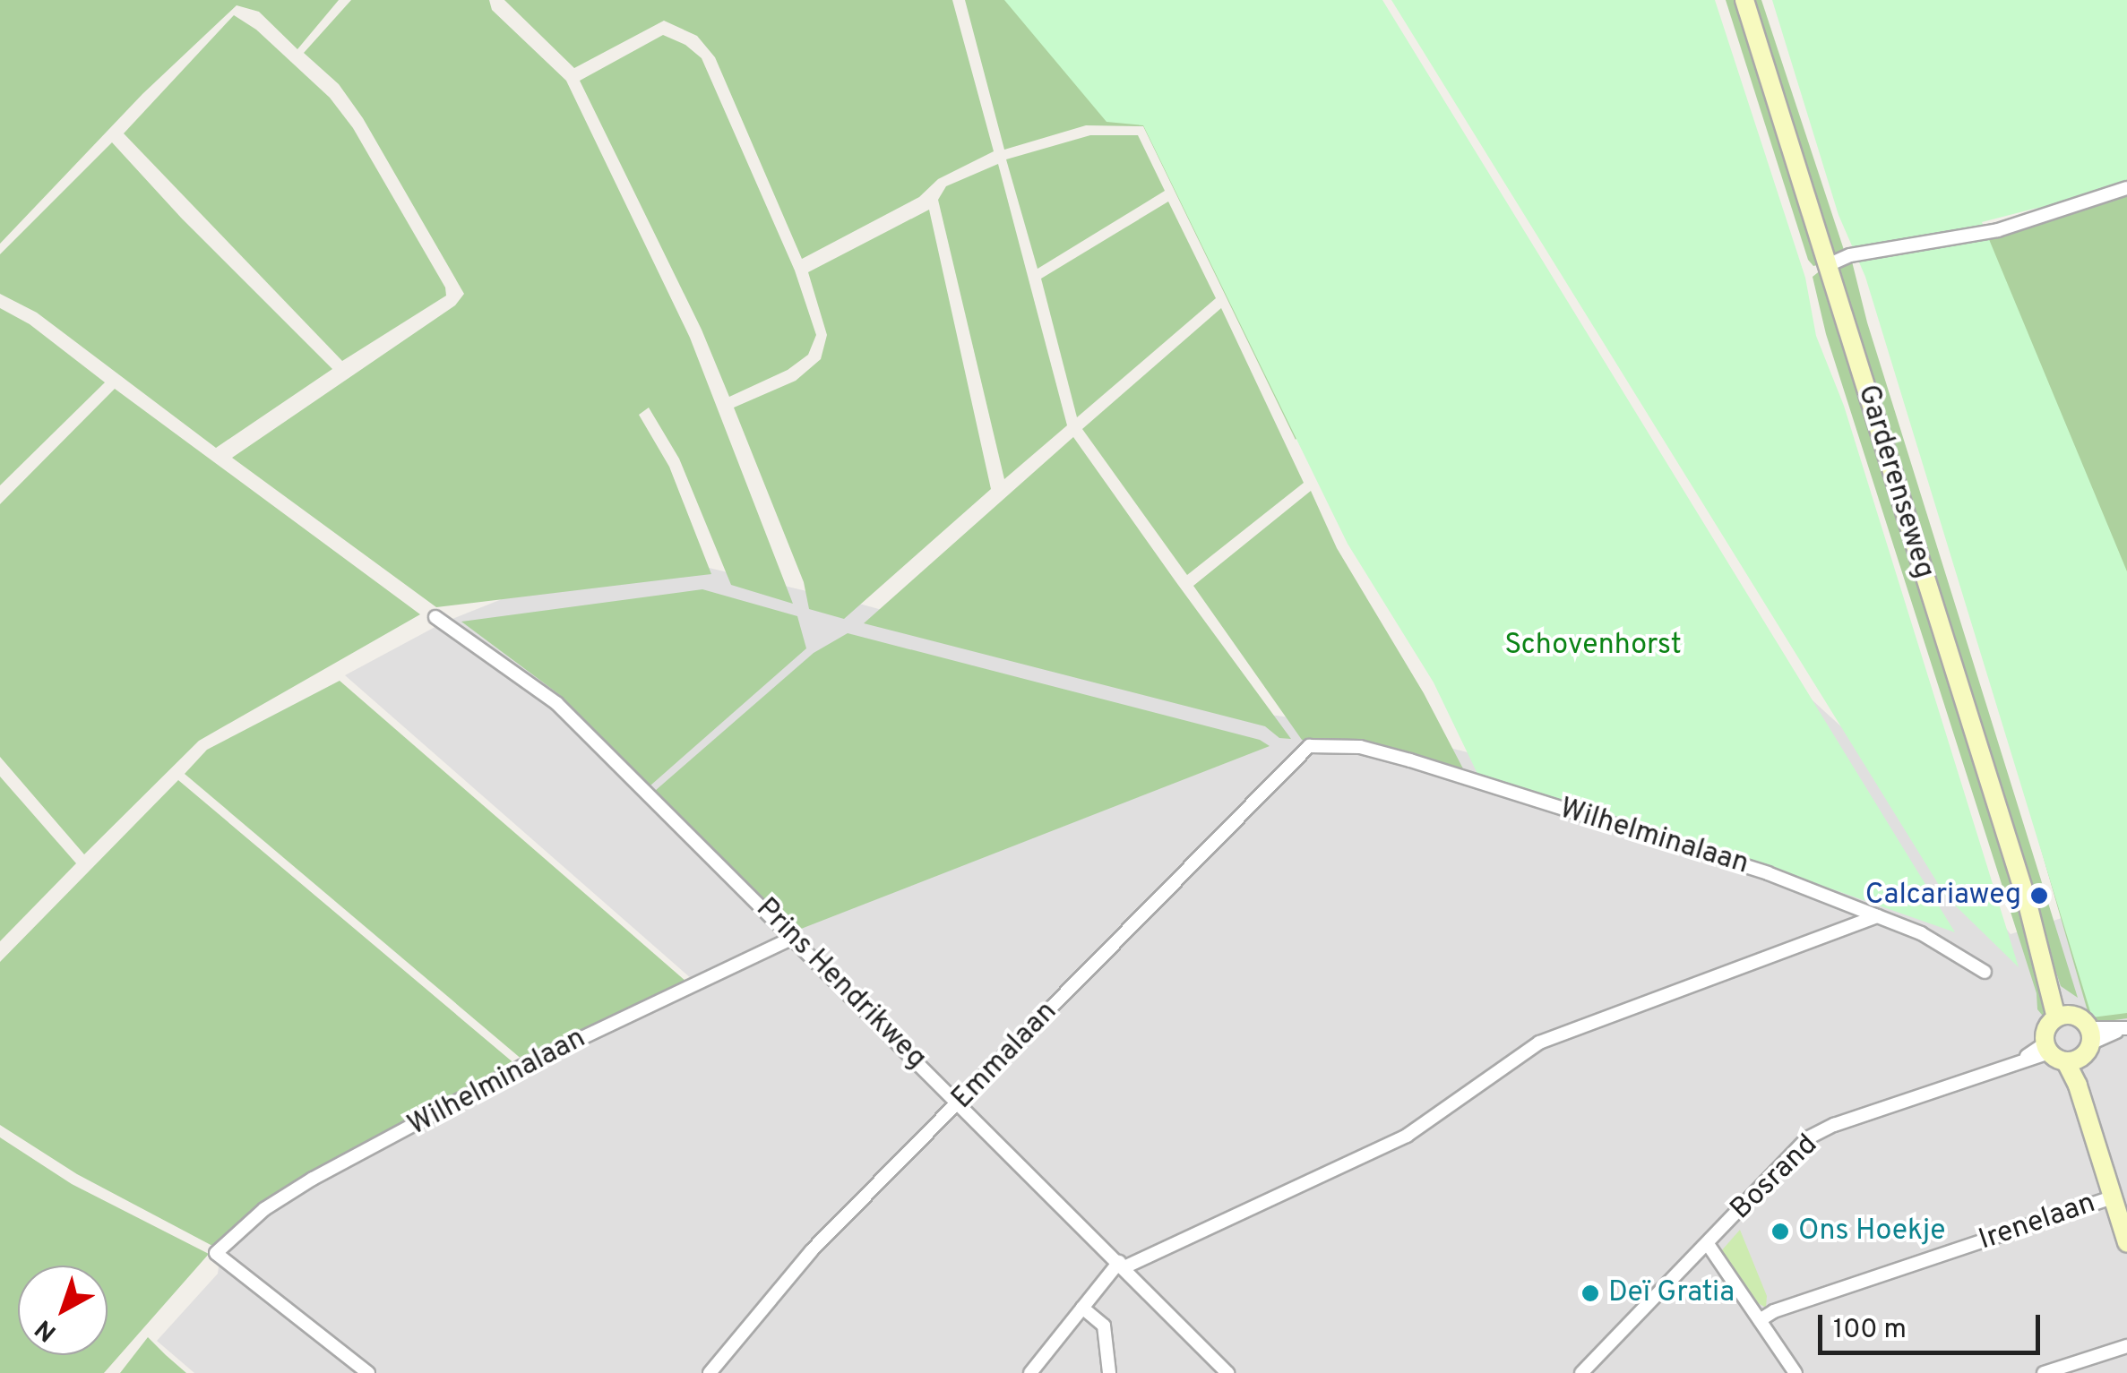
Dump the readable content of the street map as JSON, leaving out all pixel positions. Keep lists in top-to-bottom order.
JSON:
{
  "streets": {
    "main road": ["Garderenseweg"],
    "street": [
      "Wilhelminalaan",
      "Prins Hendrikweg",
      "Emmalaan",
      "Bosrand",
      "Irenelaan"
    ]
  },
  "crossings": [
    ["Wilhelminalaan", "Prins Hendrikweg"],
    ["Wilhelminalaan", "Emmalaan"],
    ["Prins Hendrikweg", "Emmalaan"]
  ],
  "parks": ["Schovenhorst"],
  "places": ["Calcariaweg", "Ons Hoekje", "Deï Gratia"],
  "scale_bar": "100 m",
  "north": "bottom left"
}
